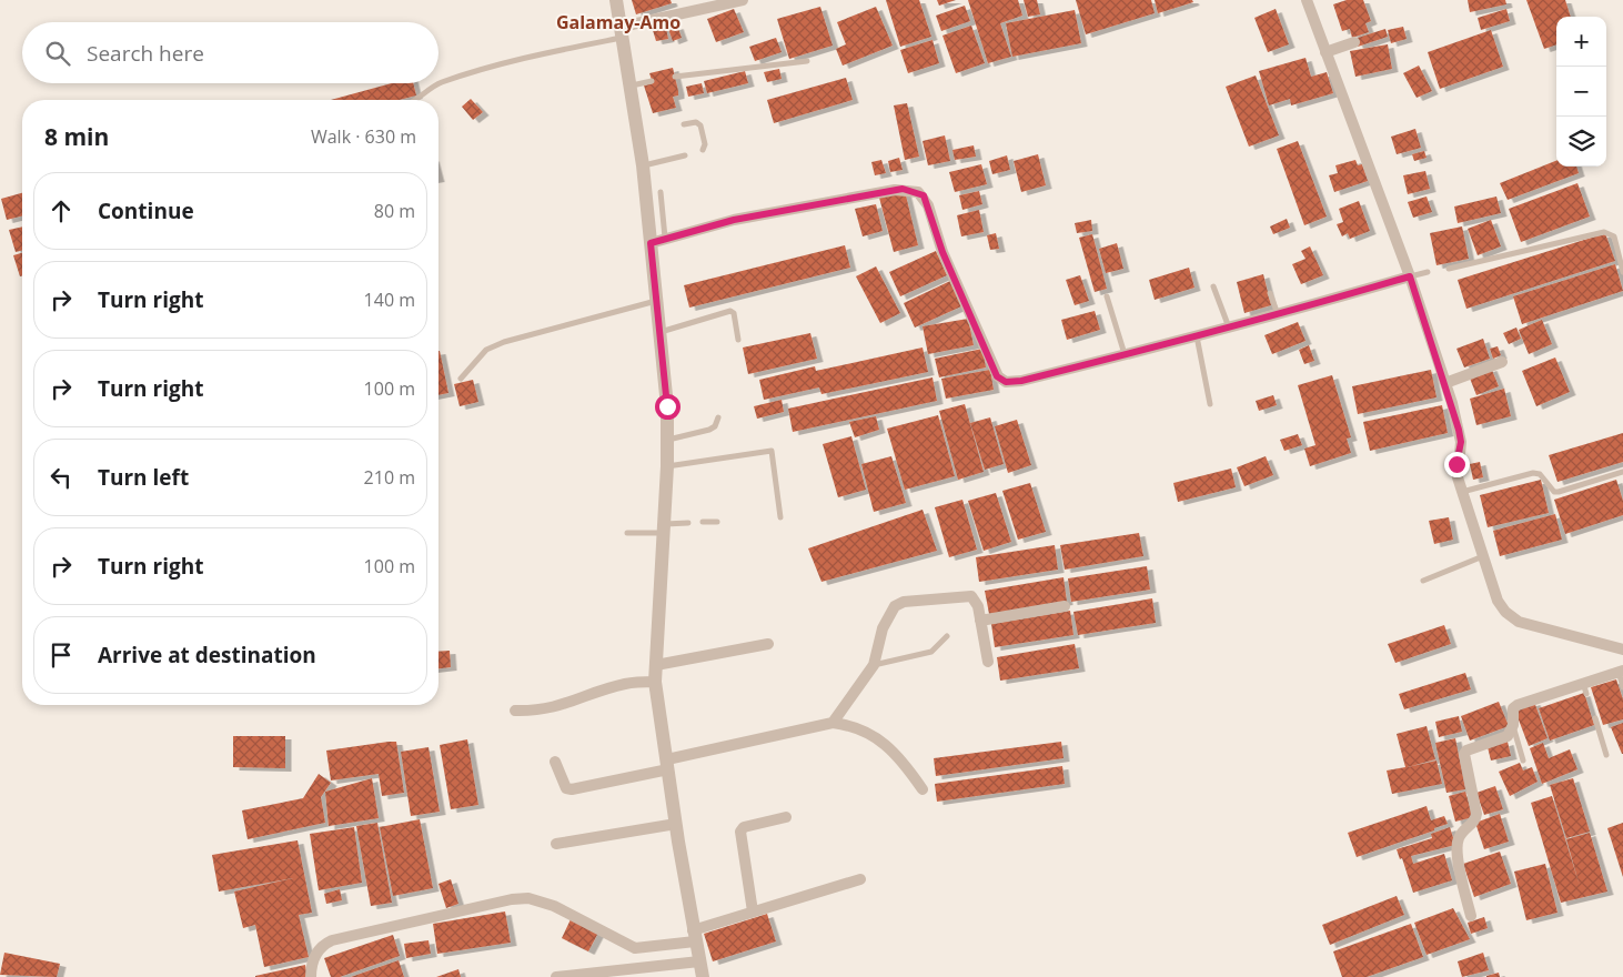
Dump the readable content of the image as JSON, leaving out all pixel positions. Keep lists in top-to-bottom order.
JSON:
{
  "districts": ["Galamay-Amo"],
  "page": {
    "map_buttons": ["+", "−"],
    "search": "Search here",
    "heading": ["8 min", "Walk · 630 m"],
    "list": [
      ["Continue", "80 m"],
      ["Turn right", "140 m"],
      ["Turn right", "100 m"],
      ["Turn left", "210 m"],
      ["Turn right", "100 m"],
      "Arrive at destination"
    ]
  }
}
